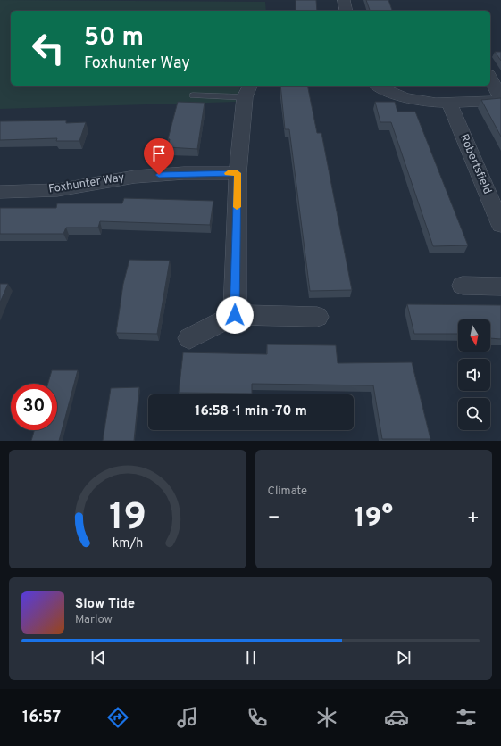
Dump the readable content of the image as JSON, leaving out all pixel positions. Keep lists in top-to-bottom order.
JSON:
{
  "streets": {
    "street": ["Robertsfield", "Foxhunter Way"]
  },
  "north": "bottom",
  "page": {
    "turn": ["50 m", "Foxhunter Way"],
    "limit": "30",
    "trip": "16:58 · 1 min · 70 m",
    "tile": "Climate",
    "heat": ["−", "19°", "+"],
    "song": ["Slow Tide", "Marlow"],
    "tabs": "16:57",
    "gauge": ["19", "km/h"]
  }
}
